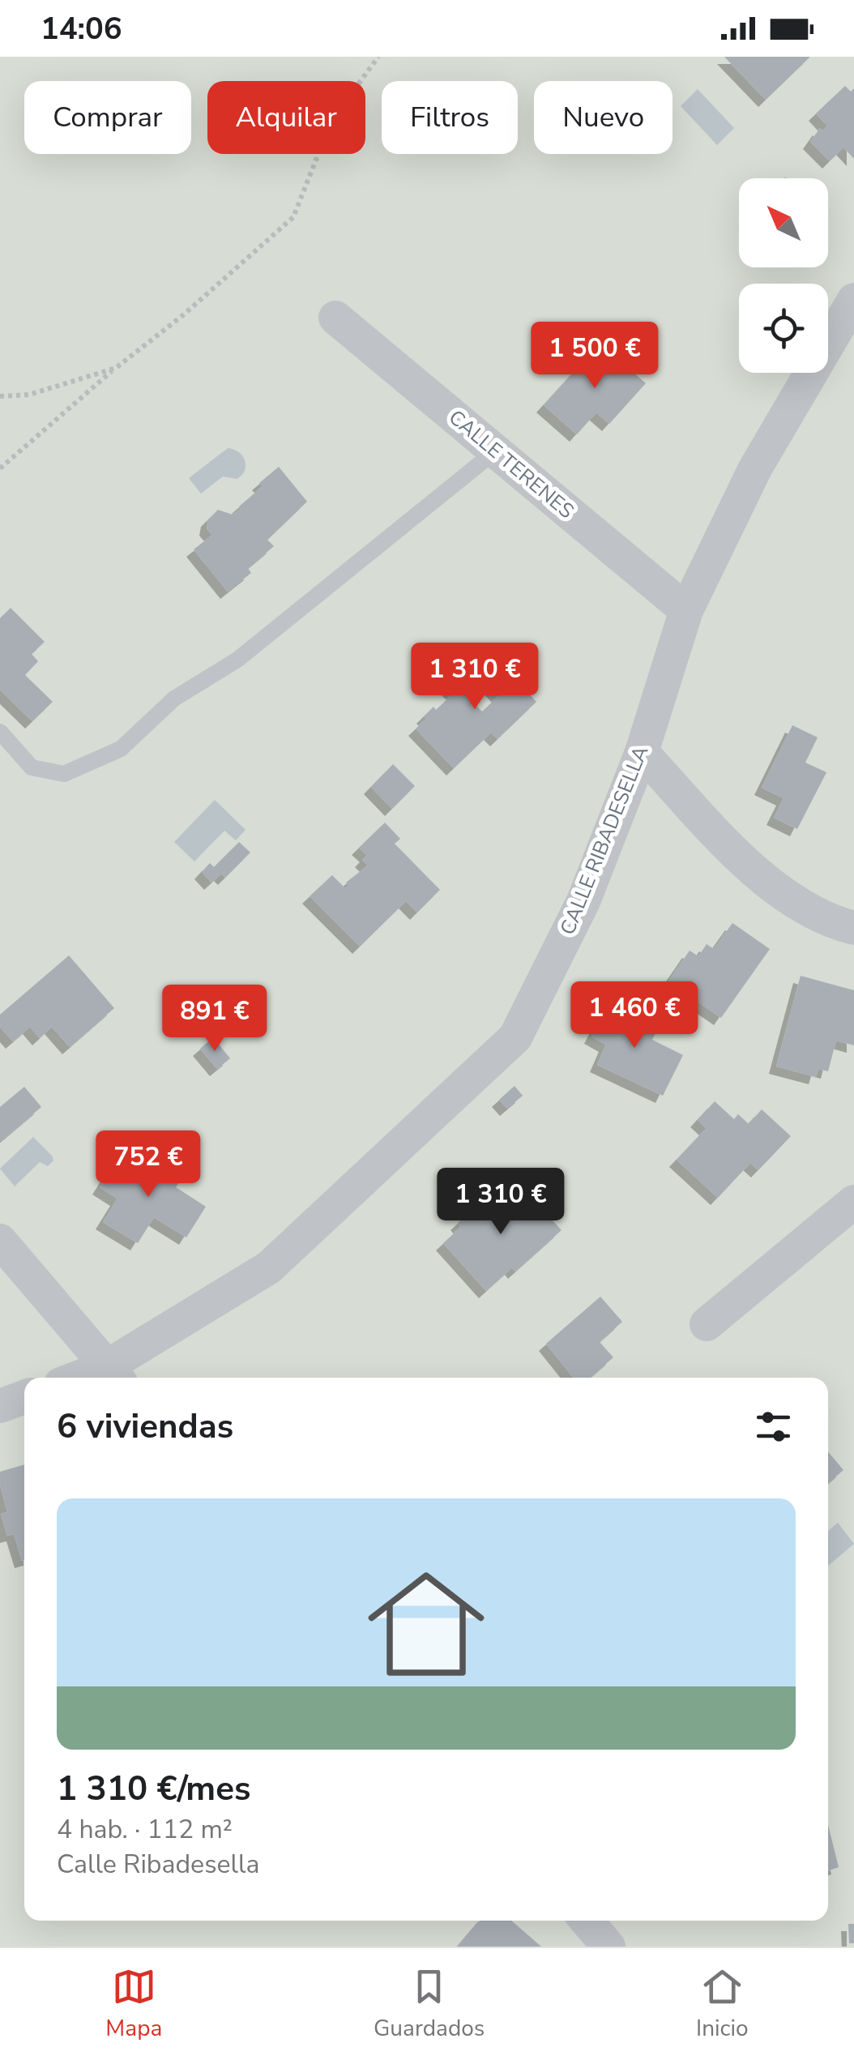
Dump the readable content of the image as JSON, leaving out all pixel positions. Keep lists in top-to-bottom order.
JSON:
{
  "streets": {
    "street": ["CALLE TERENES", "CALLE RIBADESELLA"]
  },
  "crossings": [
    ["CALLE TERENES", "CALLE RIBADESELLA"]
  ],
  "north": "top left",
  "page": {
    "status": "14:06",
    "chip": [
      "Comprar",
      "Alquilar",
      "Filtros",
      "Nuevo"
    ],
    "price": [
      "1 500 €",
      "1 310 €",
      "1 460 €",
      "891 €",
      "752 €",
      "1 310 €"
    ],
    "heading": "6 viviendas",
    "list": [
      {
        "name": "1 310 €/mes",
        "note": "4 hab. · 112 m² · Calle Ribadesella"
      }
    ],
    "tabs": ["Mapa", "Guardados", "Inicio"]
  }
}
